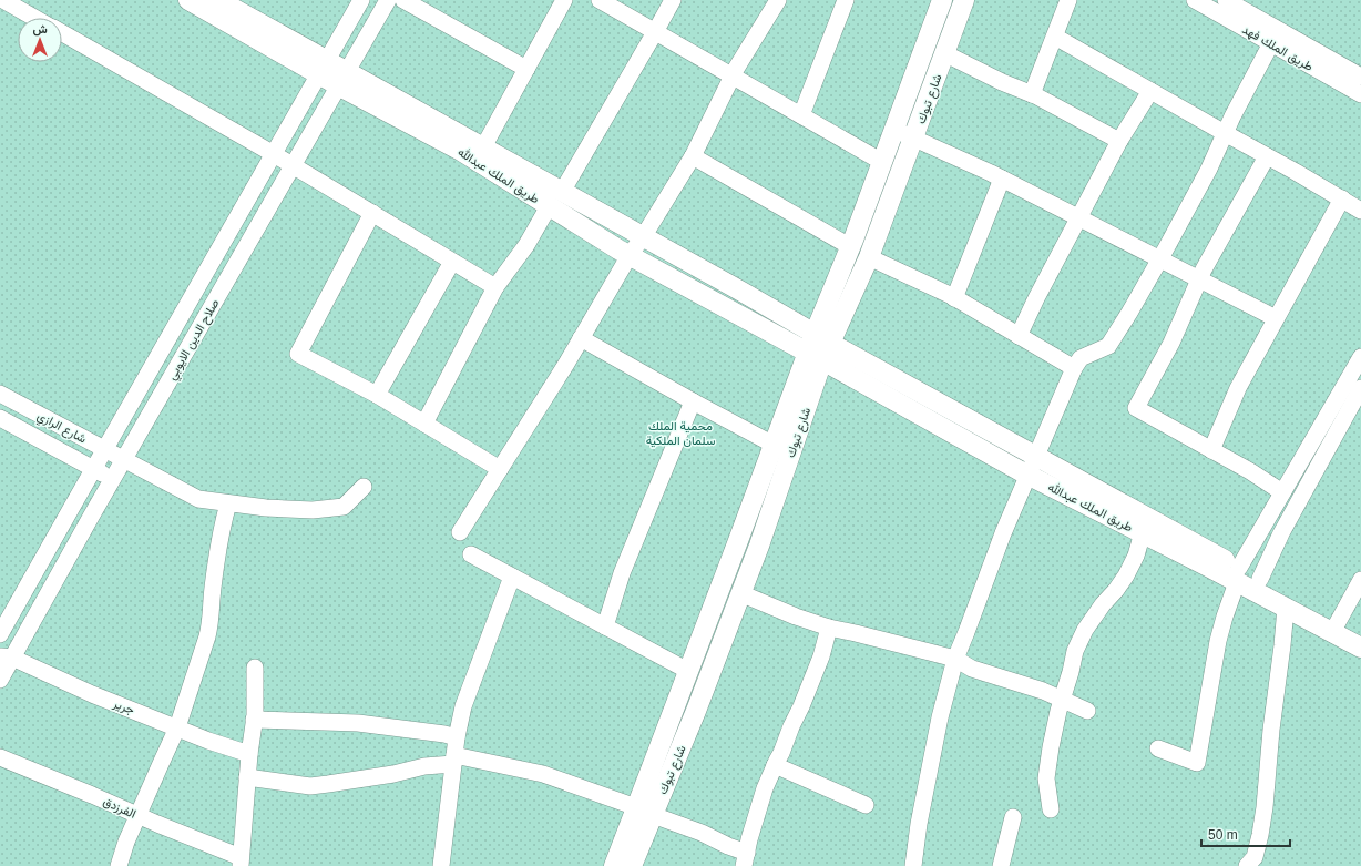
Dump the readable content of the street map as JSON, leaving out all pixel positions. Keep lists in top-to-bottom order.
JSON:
{
  "streets": {
    "main road": ["شارع تبوك", "طريق الملك عبدالله"],
    "street": [
      "طريق الملك فهد",
      "صلاح الدين الايوبي",
      "شارع الرازي",
      "جرير",
      "الفرزدق"
    ]
  },
  "crossings": [
    ["شارع تبوك", "طريق الملك عبدالله"],
    ["طريق الملك عبدالله", "صلاح الدين الايوبي"],
    ["صلاح الدين الايوبي", "شارع الرازي"],
    ["صلاح الدين الايوبي", "جرير"]
  ],
  "parks": ["محمية الملك سلمان الملكية"],
  "scale_bar": "50 m",
  "north": "top"
}
